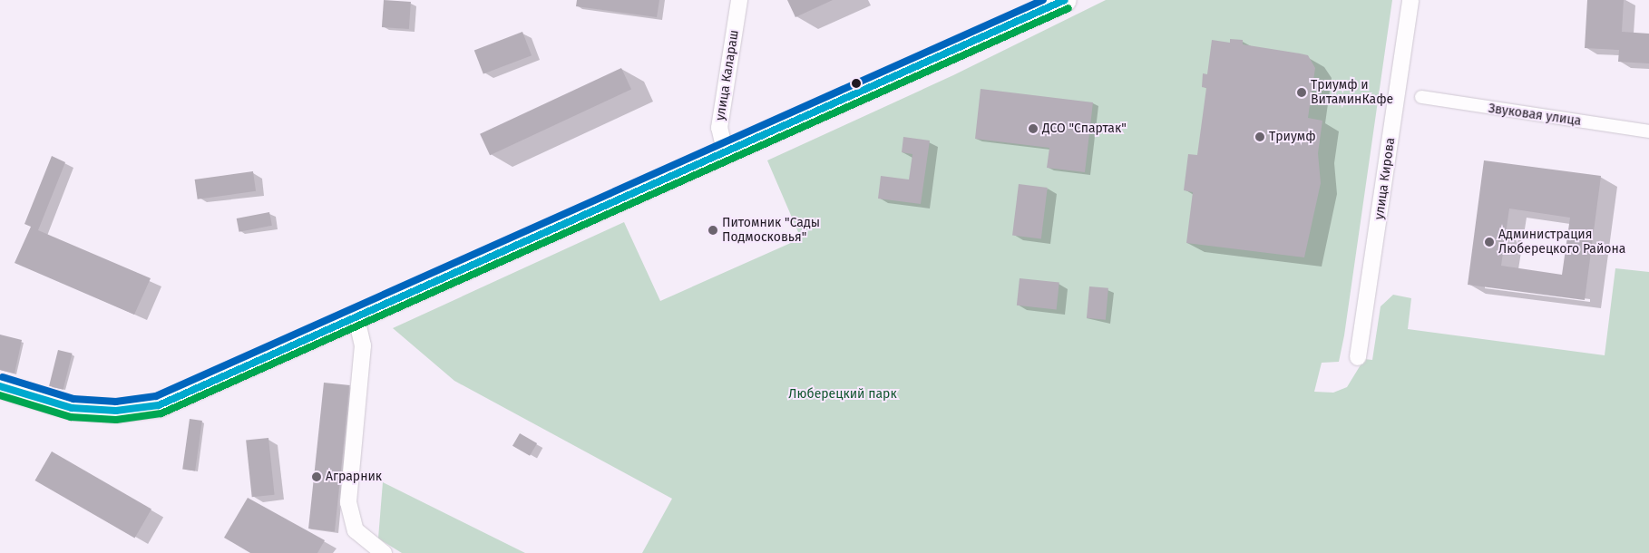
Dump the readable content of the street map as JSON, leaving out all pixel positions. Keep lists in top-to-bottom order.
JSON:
{
  "streets": {
    "street": ["улица Калараш", "Звуковая улица", "улица Кирова"]
  },
  "parks": ["Люберецкий парк"],
  "places": [
    "Триумф и ВитаминКафе",
    "ДСО \"Спартак\"",
    "Триумф",
    "Питомник \"Сады Подмосковья\"",
    "Администрация Люберецкого Района",
    "Аграрник"
  ]
}
